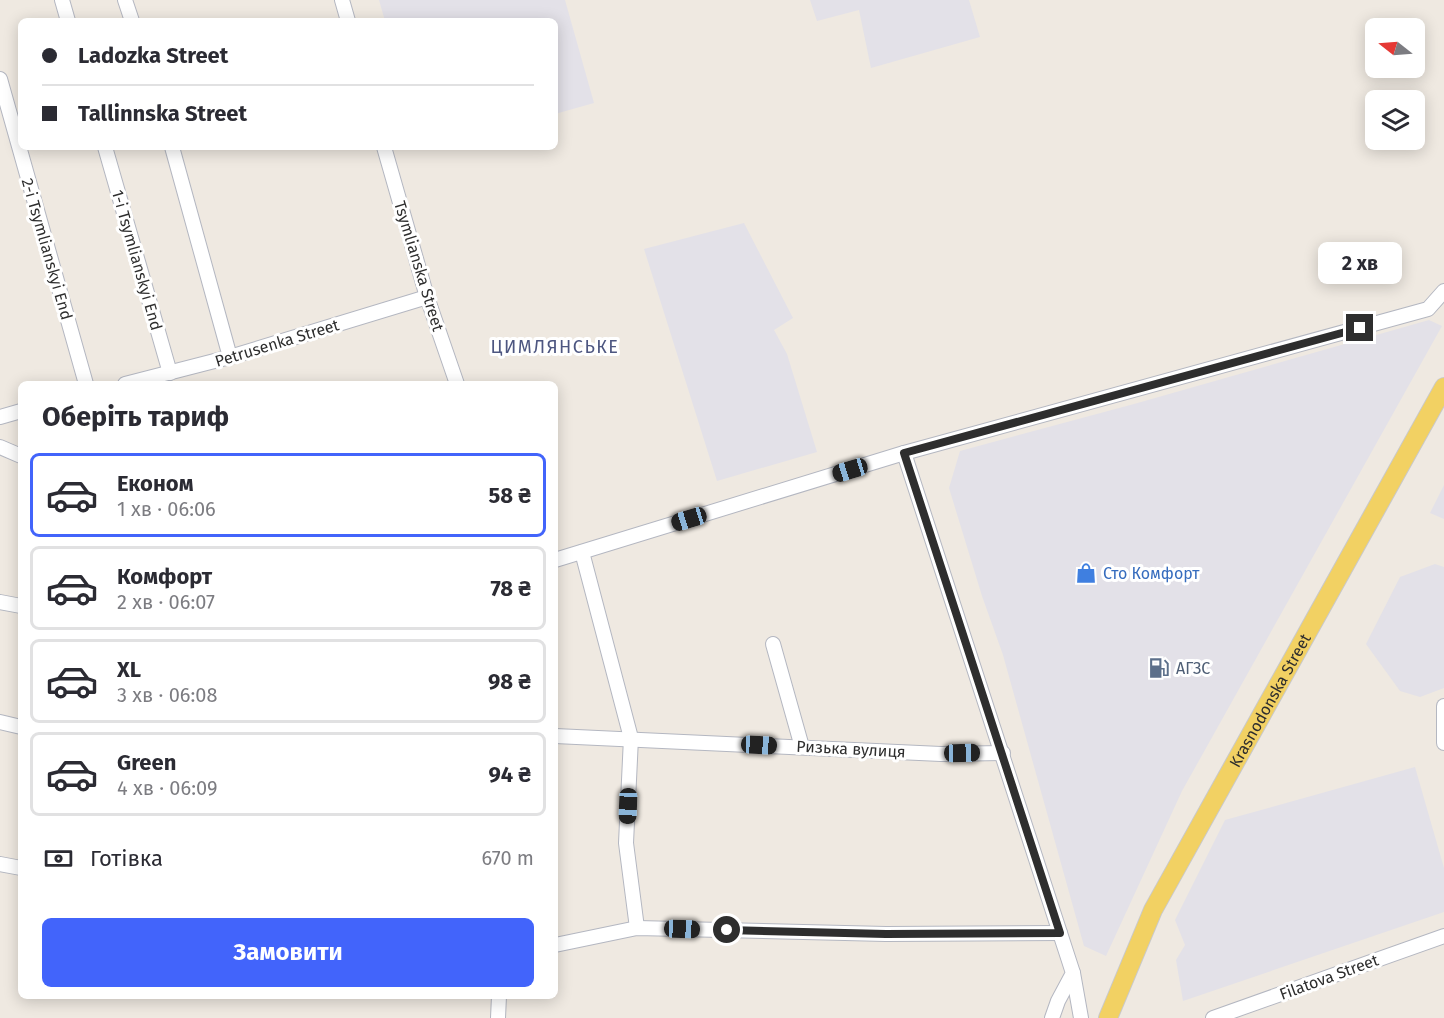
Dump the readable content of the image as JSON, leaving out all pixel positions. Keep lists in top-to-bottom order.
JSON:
{
  "streets": {
    "main road": ["Krasnodonska Street"],
    "street": [
      "2-i Tsymlianskyi End",
      "1-i Tsymlianskyi End",
      "Tsymlianska Street",
      "Petrusenka Street",
      "Ризька вулиця",
      "Filatova Street"
    ]
  },
  "crossings": [
    ["1-i Tsymlianskyi End", "Petrusenka Street"],
    ["Tsymlianska Street", "Petrusenka Street"]
  ],
  "districts": ["ЦИМЛЯНСЬКЕ"],
  "places": {
    "shop": ["Сто Комфорт"],
    "fuel station": ["АГЗС"]
  },
  "north": "left",
  "page": {
    "banner": ["Ladozka Street", "Tallinnska Street"],
    "bubble": "2 хв",
    "heading": "Оберіть тариф",
    "list": [
      {
        "name": "Економ",
        "note": "1 хв · 06:06",
        "value": "58 ₴"
      },
      {
        "name": "Комфорт",
        "note": "2 хв · 06:07",
        "value": "78 ₴"
      },
      {
        "name": "XL",
        "note": "3 хв · 06:08",
        "value": "98 ₴"
      },
      {
        "name": "Green",
        "note": "4 хв · 06:09",
        "value": "94 ₴"
      }
    ],
    "pay": ["Готівка", "670 m"],
    "buttons": "Замовити"
  }
}
